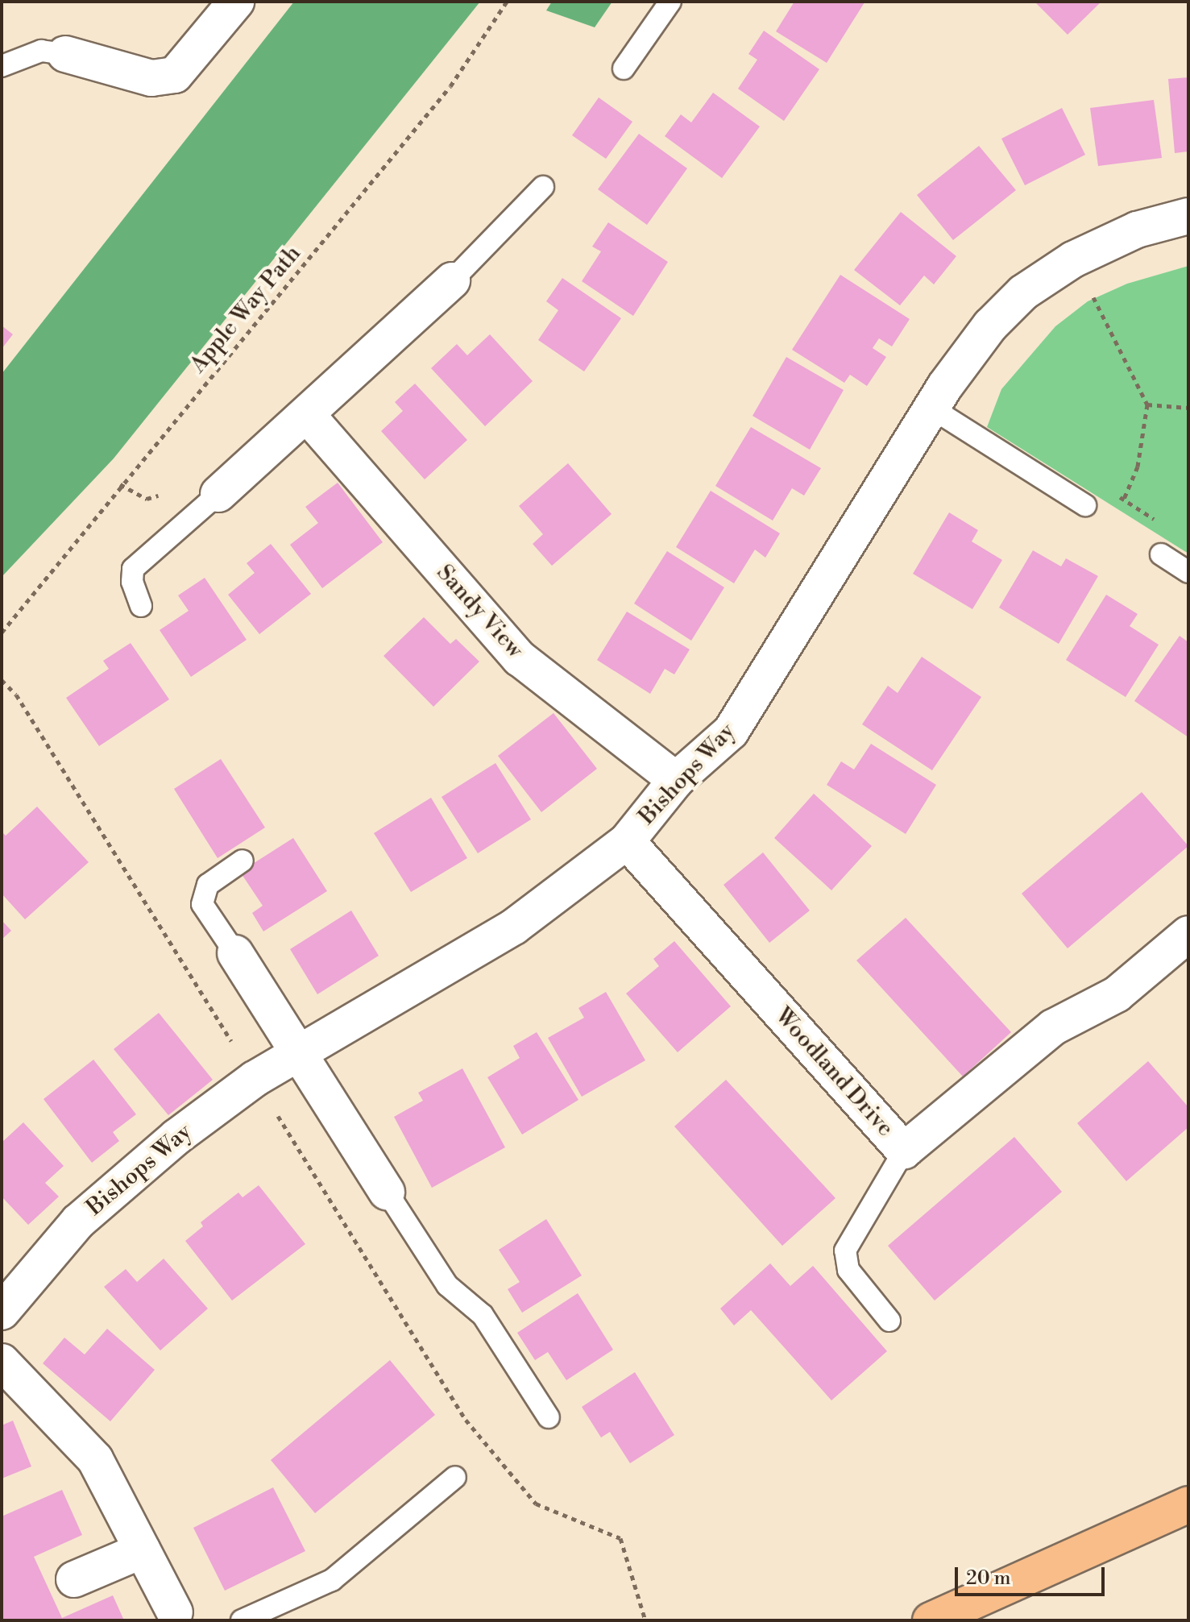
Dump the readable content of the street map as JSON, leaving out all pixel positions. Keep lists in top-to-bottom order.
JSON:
{
  "streets": {
    "street": ["Sandy View", "Bishops Way", "Woodland Drive"],
    "path": ["Apple Way Path"]
  },
  "crossings": [
    ["Sandy View", "Bishops Way"],
    ["Bishops Way", "Woodland Drive"]
  ],
  "scale_bar": "20 m"
}
